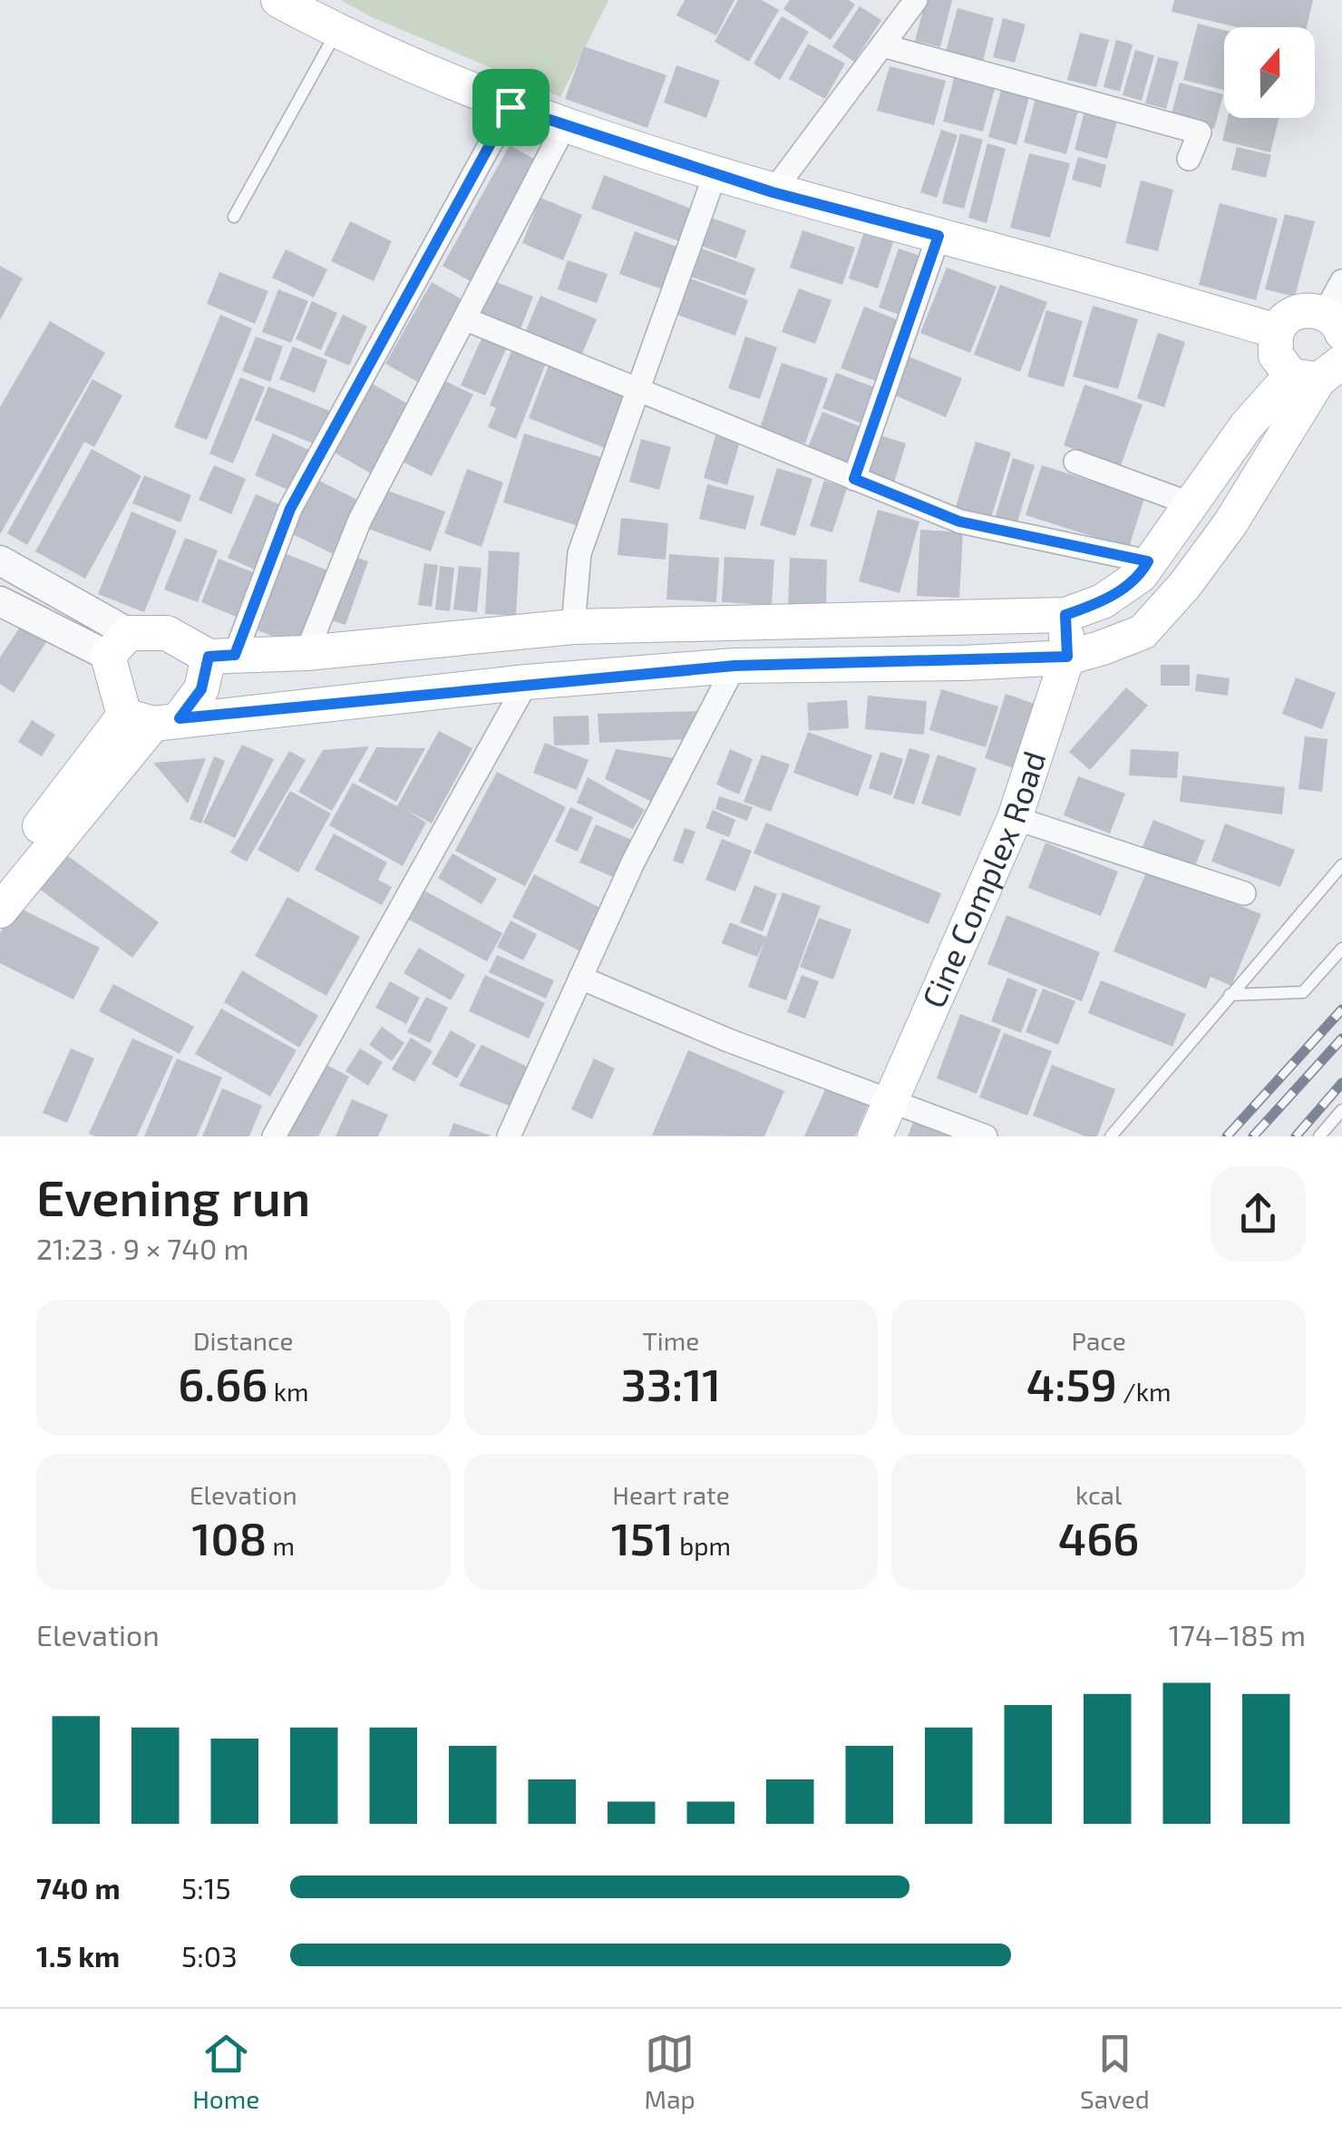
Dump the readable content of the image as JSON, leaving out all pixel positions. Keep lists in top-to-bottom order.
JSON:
{
  "streets": {
    "main road": ["Cine Complex Road"]
  },
  "north": "top",
  "page": {
    "heading": ["Evening run", "21:23 · 9 × 740 m"],
    "stats": [
      ["Distance", "6.66 km"],
      ["Time", "33:11"],
      ["Pace", "4:59 /km"],
      ["Elevation", "108 m"],
      ["Heart rate", "151 bpm"],
      ["kcal", "466"]
    ],
    "chart": ["Elevation", "174–185 m"],
    "list": [
      {
        "name": "740 m",
        "note": "5:15"
      },
      {
        "name": "1.5 km",
        "note": "5:03"
      }
    ],
    "tabs": ["Home", "Map", "Saved"]
  }
}
